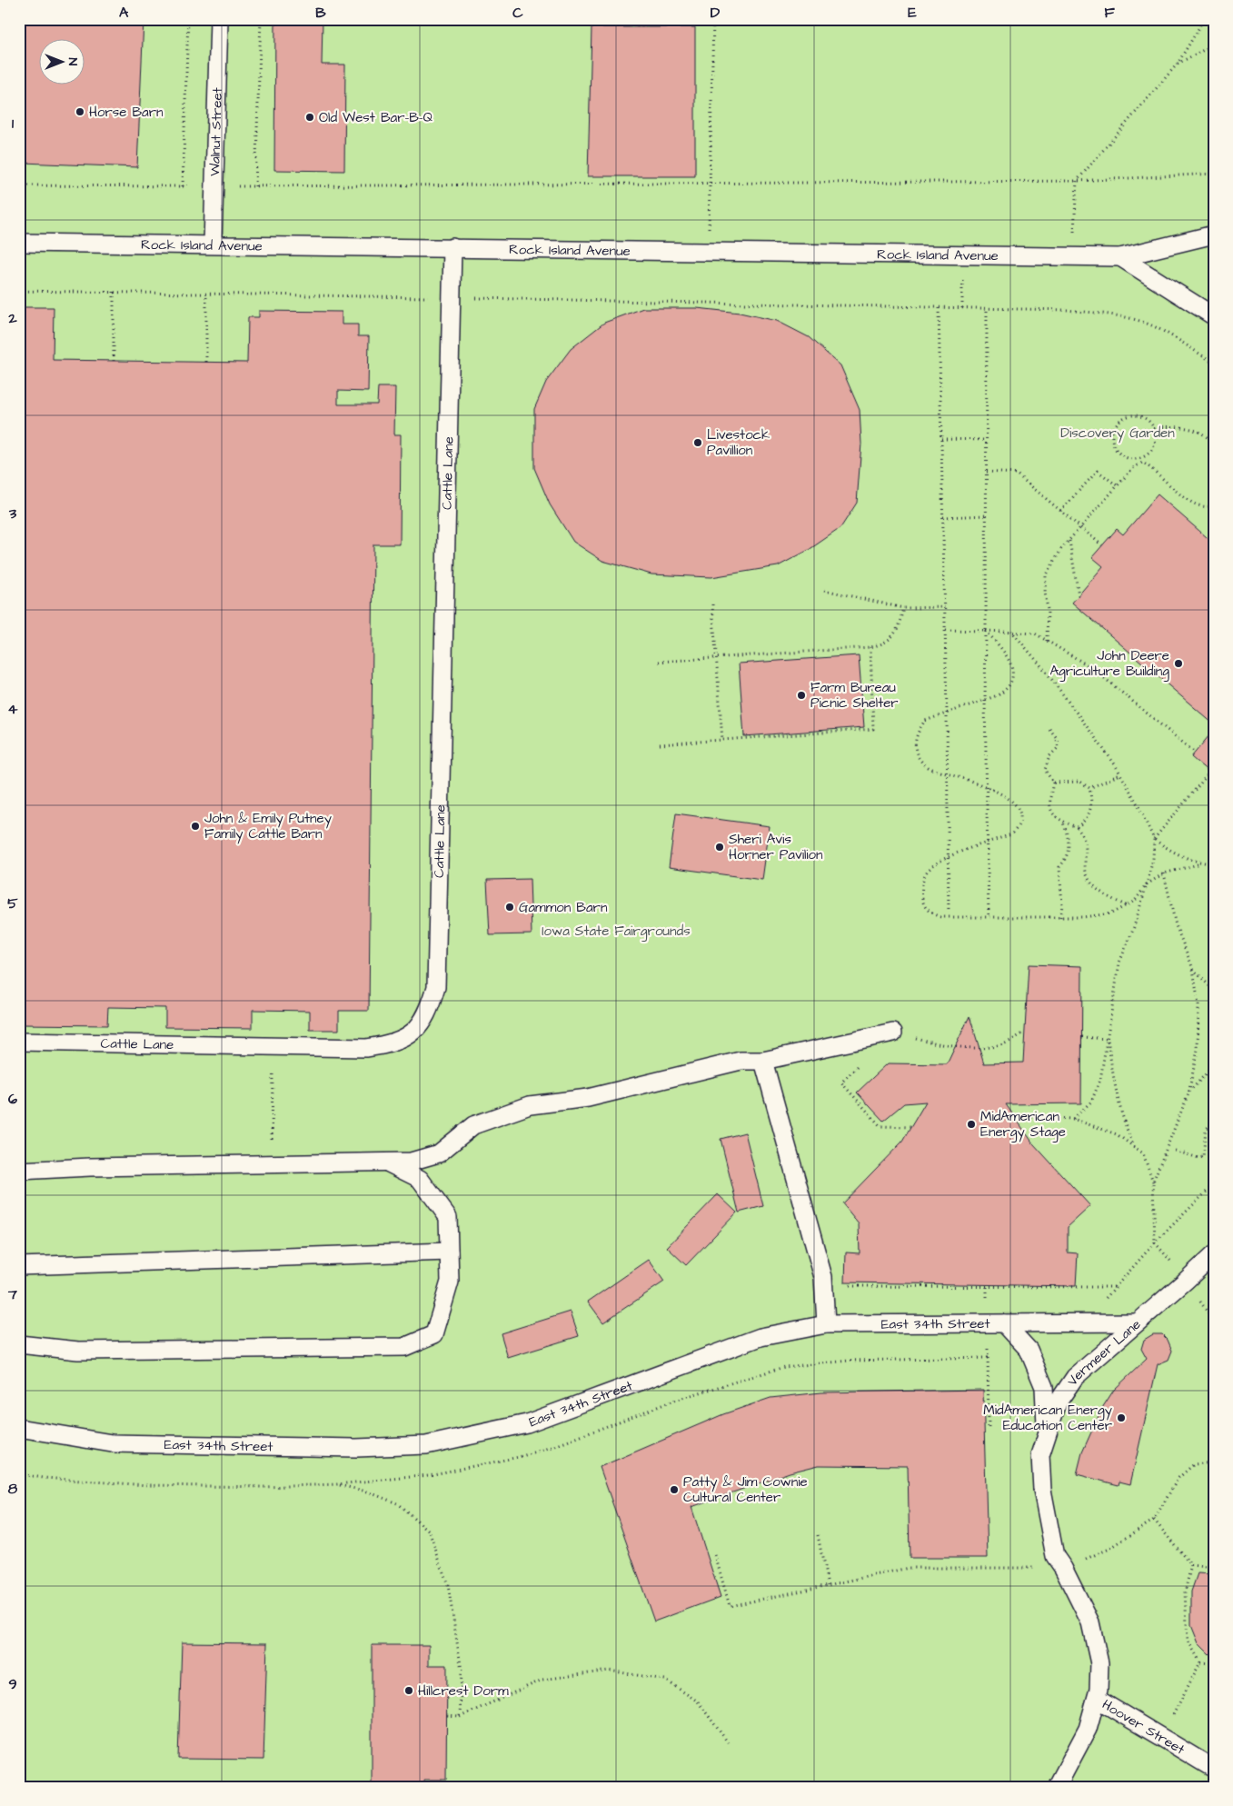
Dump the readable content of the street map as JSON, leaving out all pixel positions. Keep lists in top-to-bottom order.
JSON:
{
  "streets": {
    "lane": [
      "Walnut Street",
      "Rock Island Avenue",
      "Cattle Lane",
      "East 34th Street",
      "Vermeer Lane",
      "Hoover Street"
    ]
  },
  "crossings": [
    ["Walnut Street", "Rock Island Avenue"],
    ["Rock Island Avenue", "Cattle Lane"],
    ["East 34th Street", "Vermeer Lane"],
    ["Vermeer Lane", "Hoover Street"]
  ],
  "parks": ["Discovery Garden", "Iowa State Fairgrounds"],
  "places": [
    "Horse Barn",
    "Old West Bar-B-Q",
    "Livestock Pavillion",
    "John Deere Agriculture Building",
    "Farm Bureau Picnic Shelter",
    "John & Emily Putney Family Cattle Barn",
    "Sheri Avis Horner Pavilion",
    "Gammon Barn",
    "MidAmerican Energy Stage",
    "MidAmerican Energy Education Center",
    "Patty & Jim Cownie Cultural Center",
    "Hillcrest Dorm"
  ],
  "north": "right",
  "grid": {
    "columns": [
      "A",
      "B",
      "C",
      "D",
      "E",
      "F"
    ],
    "rows": [
      "1",
      "2",
      "3",
      "4",
      "5",
      "6",
      "7",
      "8",
      "9"
    ]
  }
}
